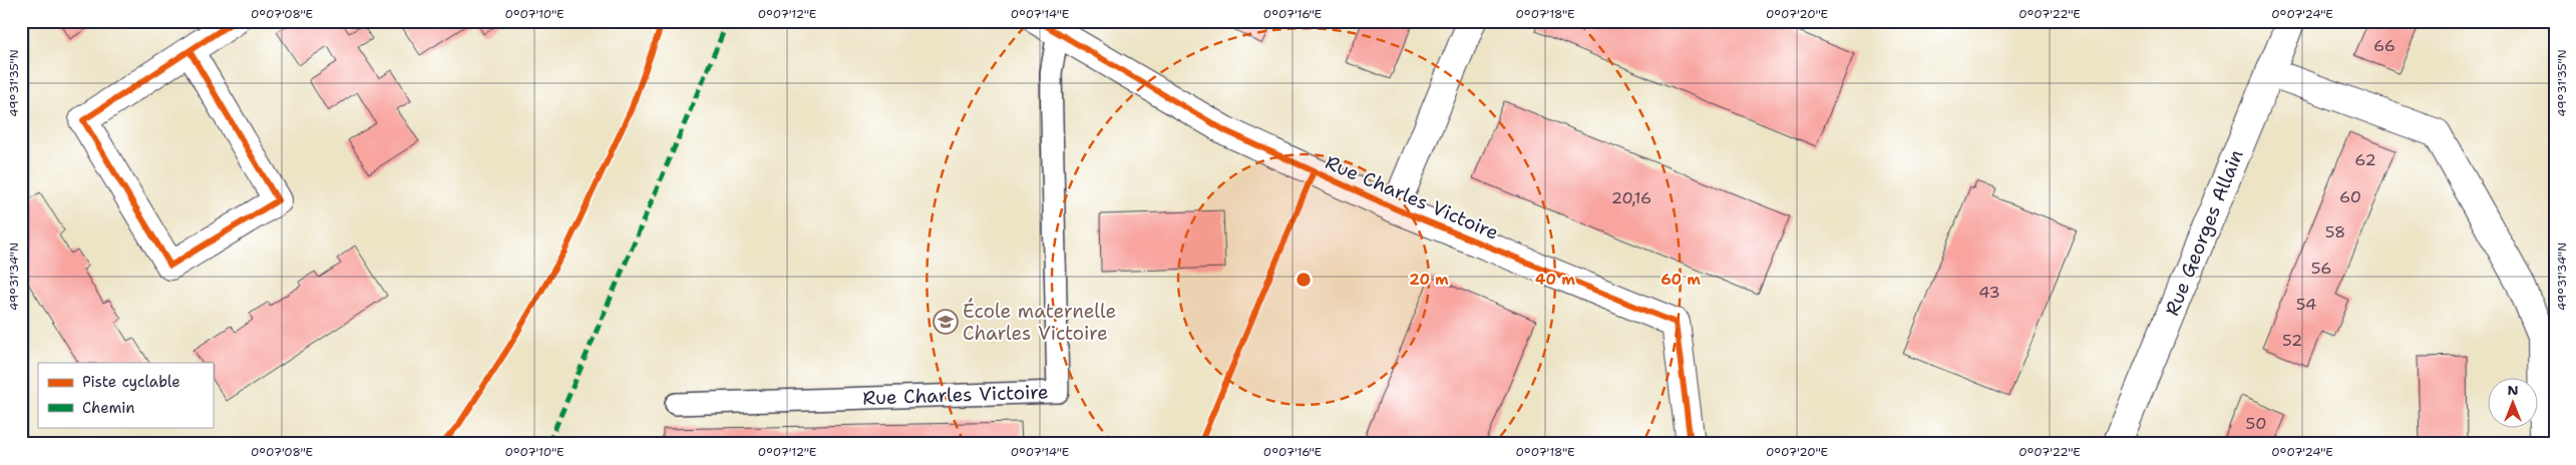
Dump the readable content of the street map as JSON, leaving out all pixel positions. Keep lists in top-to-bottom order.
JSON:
{
  "streets": {
    "street": ["Rue Charles Victoire", "Rue Georges Allain"]
  },
  "places": {
    "school or university": ["École maternelle Charles Victoire"]
  },
  "house_numbers": [
    "66",
    "62",
    "60",
    "20,16",
    "58",
    "56",
    "43",
    "54",
    "52",
    "50"
  ],
  "legend": ["Piste cyclable", "Chemin"],
  "north": "top",
  "coordinates": [
    "0°07'08\"E",
    "0°07'10\"E",
    "0°07'12\"E",
    "0°07'14\"E",
    "0°07'16\"E",
    "0°07'18\"E",
    "0°07'20\"E",
    "0°07'22\"E",
    "0°07'24\"E",
    "49°31'35\"N",
    "49°31'34\"N"
  ],
  "rings": ["20 m", "40 m", "60 m"]
}
